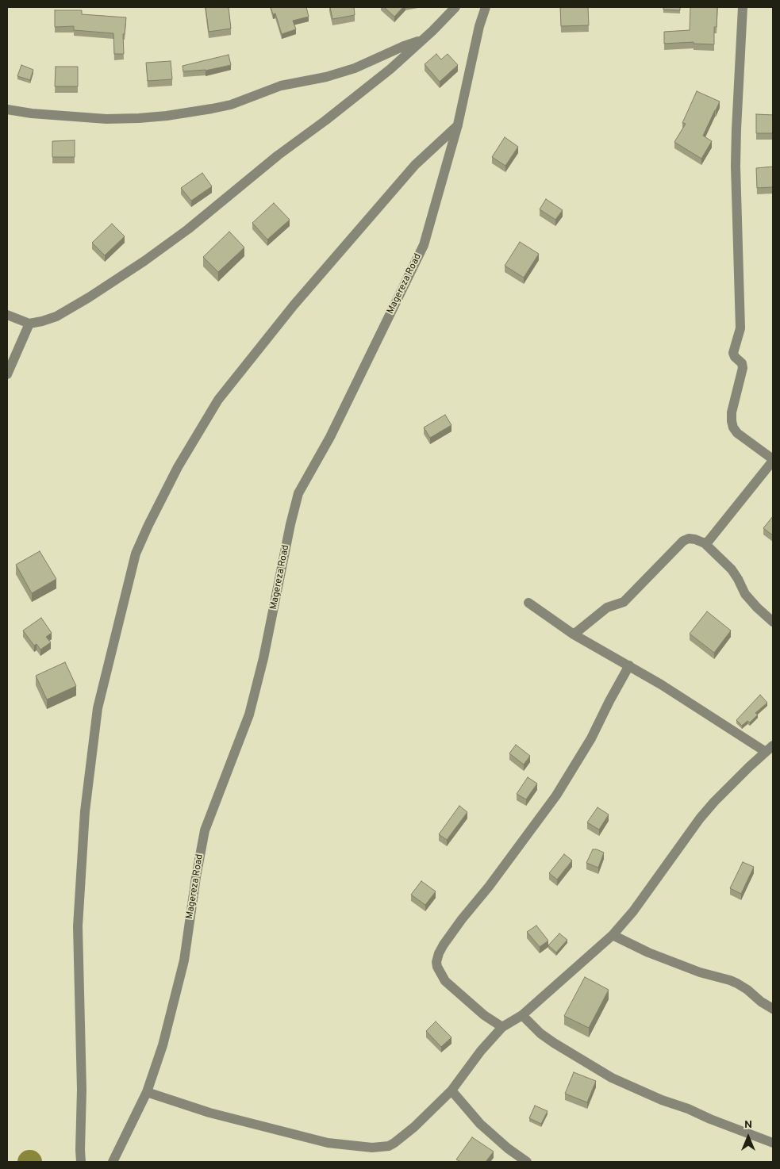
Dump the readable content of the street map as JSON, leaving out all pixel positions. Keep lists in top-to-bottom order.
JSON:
{
  "streets": {
    "street": ["Magereza Road"]
  },
  "north": "top"
}
